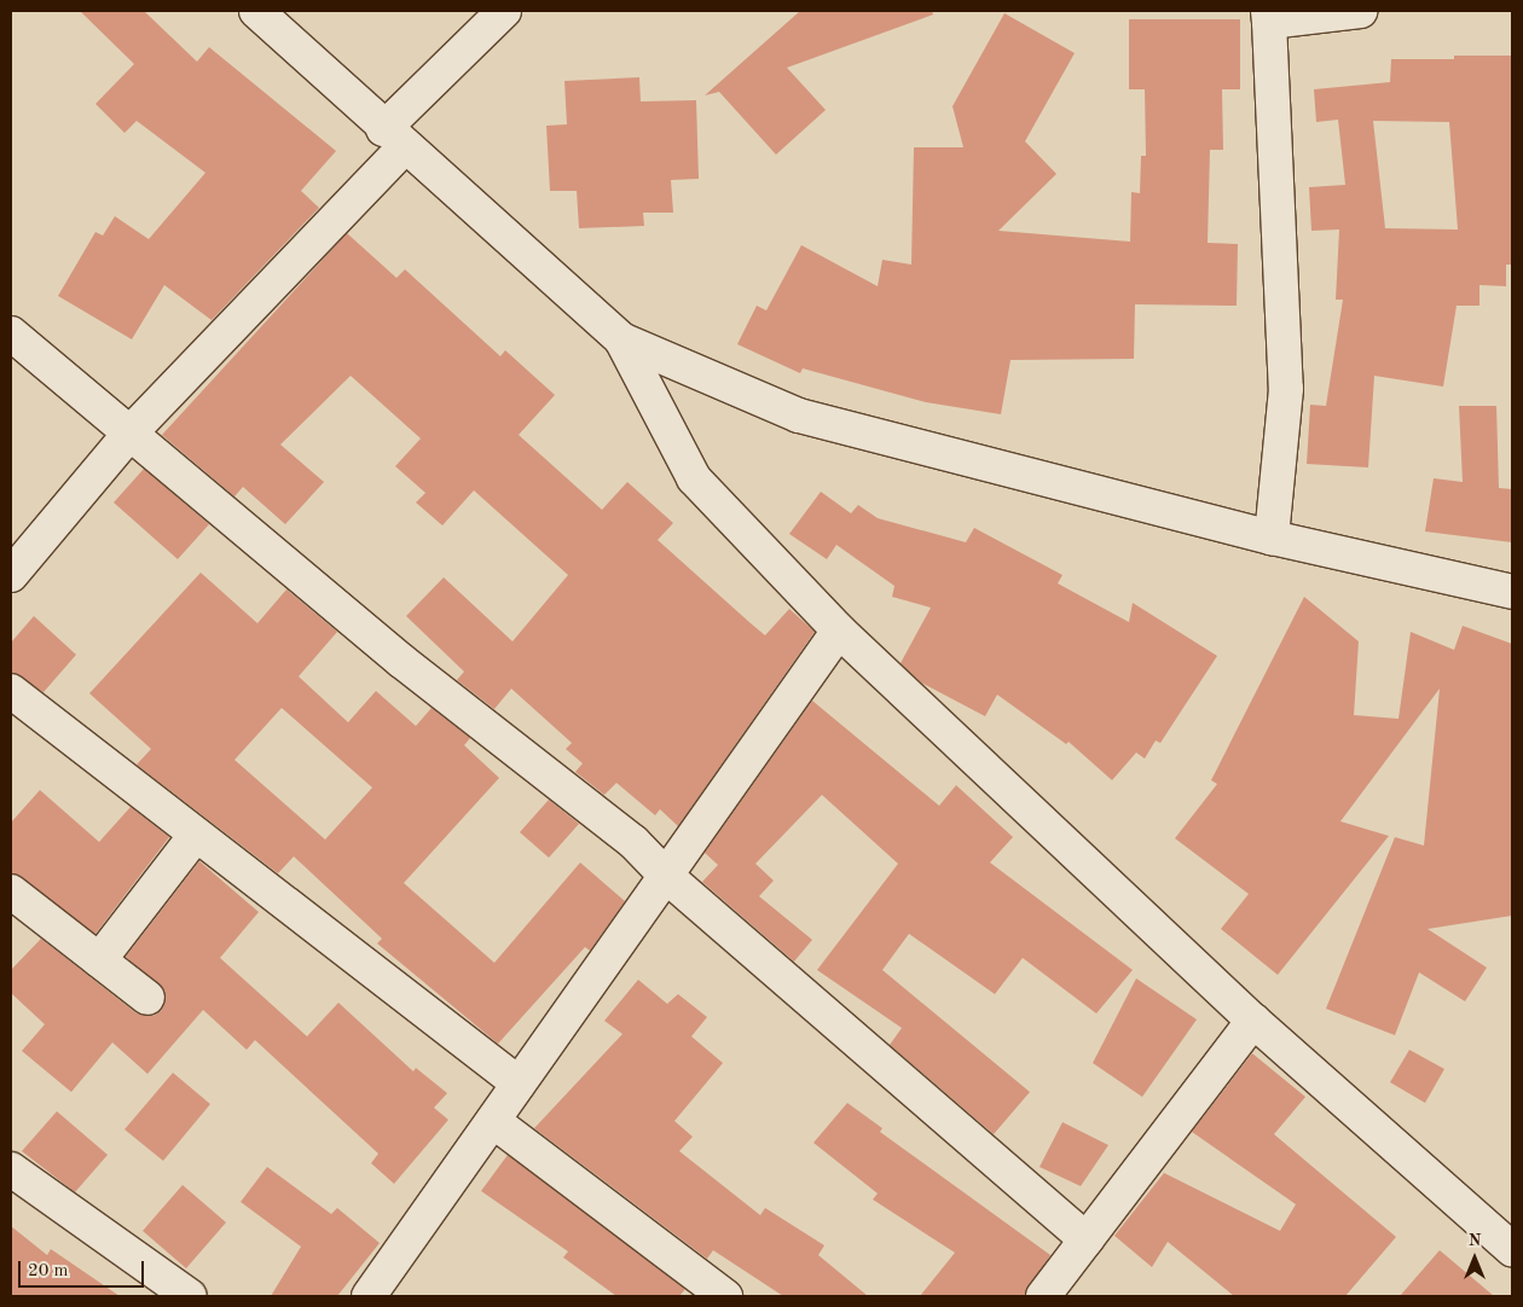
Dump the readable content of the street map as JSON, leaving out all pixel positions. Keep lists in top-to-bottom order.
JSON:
{
  "scale_bar": "20 m",
  "north": "top"
}
